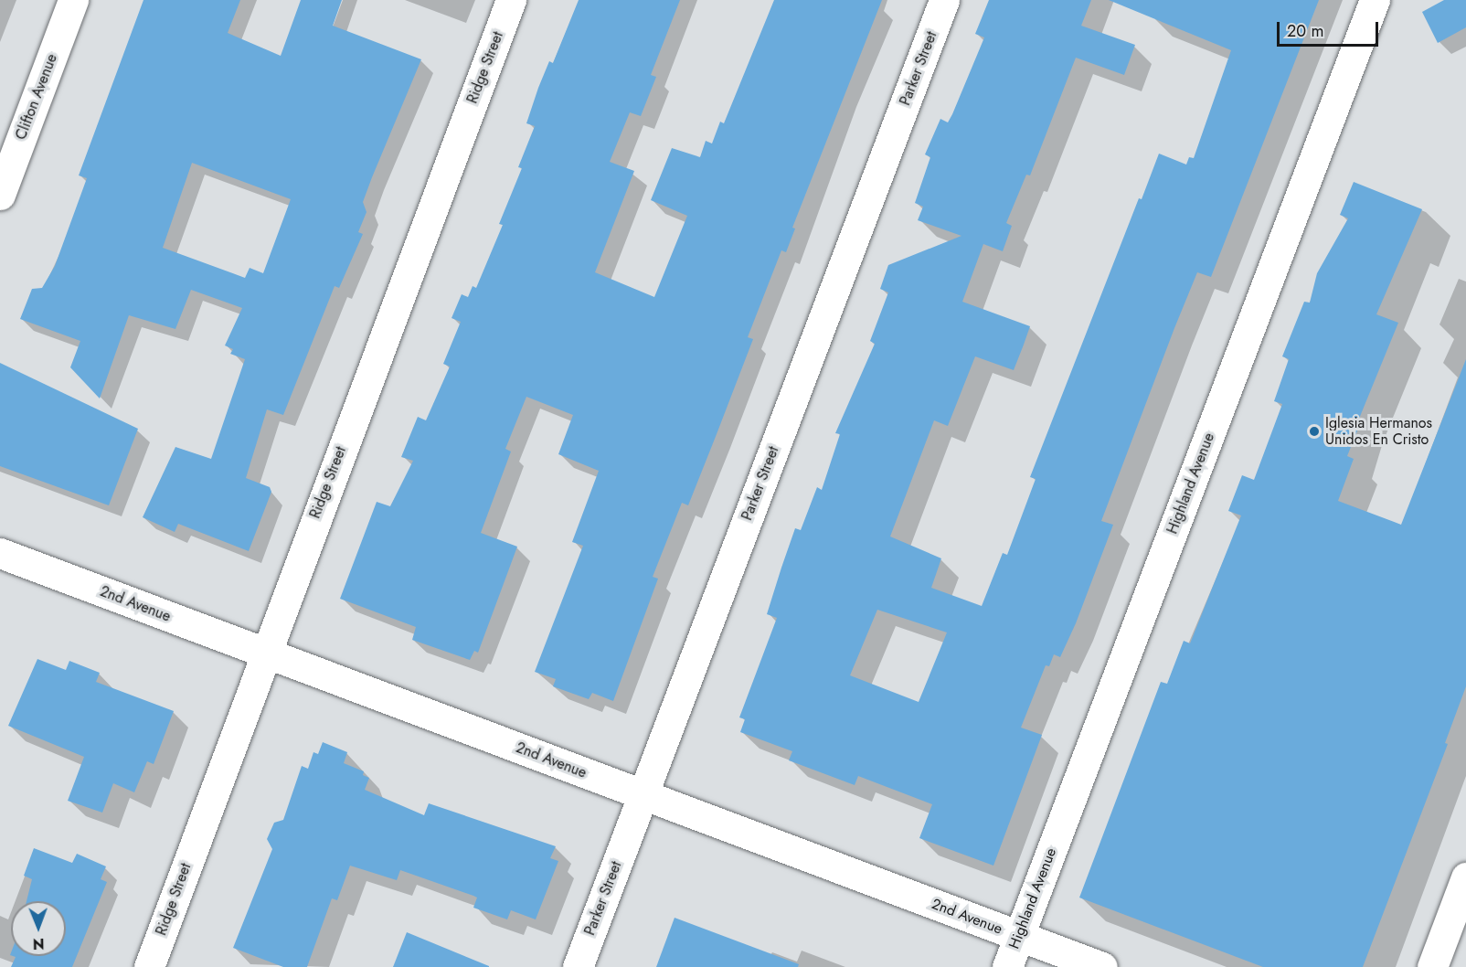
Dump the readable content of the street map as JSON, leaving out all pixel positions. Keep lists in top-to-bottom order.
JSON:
{
  "streets": {
    "street": [
      "Ridge Street",
      "Parker Street",
      "Clifton Avenue",
      "Highland Avenue",
      "2nd Avenue"
    ]
  },
  "crossings": [
    ["Ridge Street", "2nd Avenue"],
    ["Parker Street", "2nd Avenue"],
    ["Highland Avenue", "2nd Avenue"]
  ],
  "places": ["Iglesia Hermanos Unidos En Cristo"],
  "scale_bar": "20 m",
  "north": "bottom"
}
